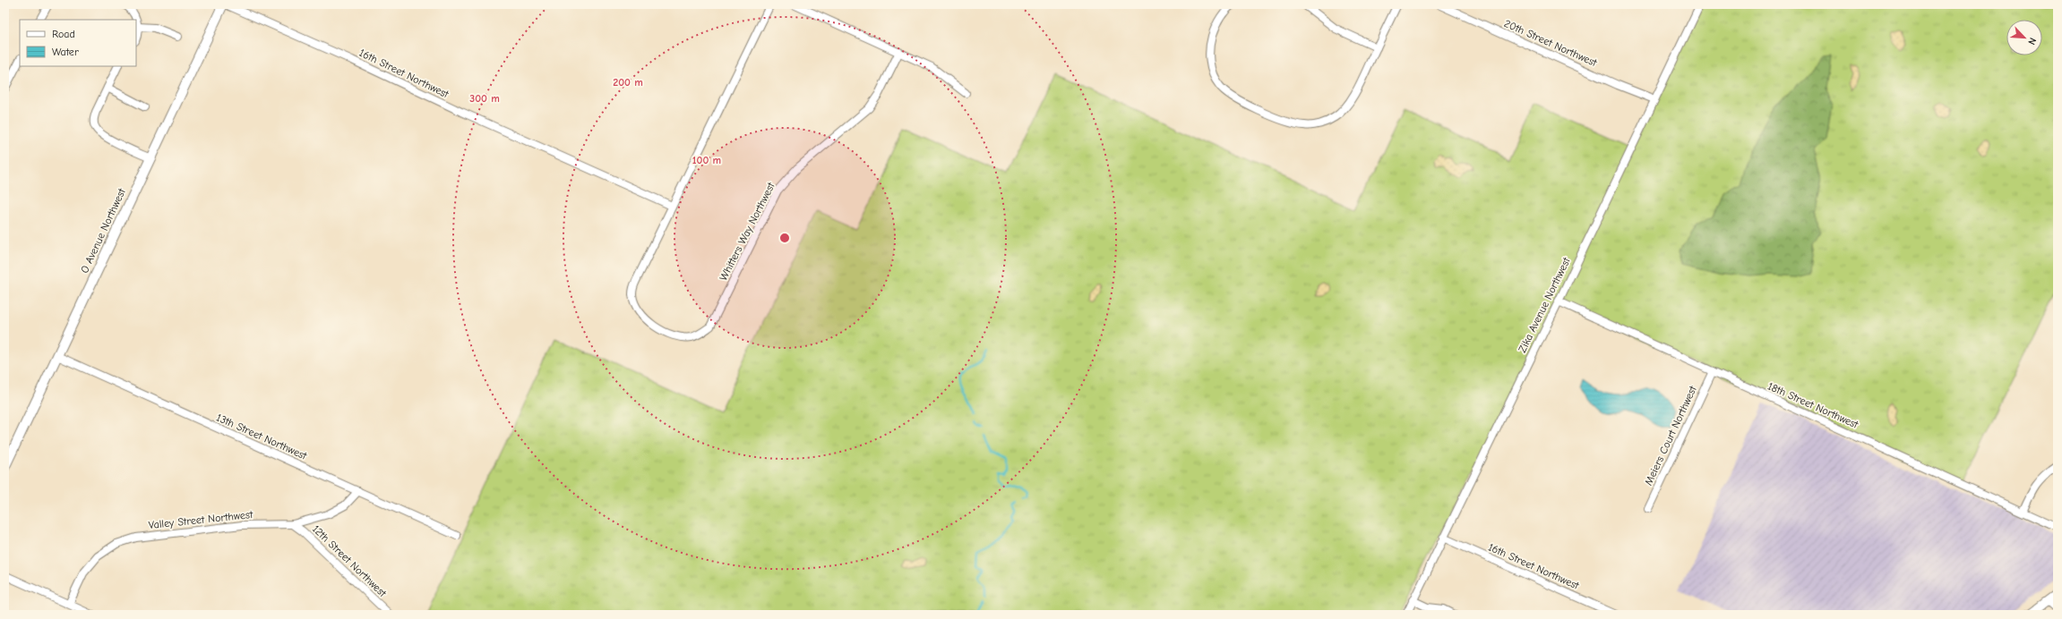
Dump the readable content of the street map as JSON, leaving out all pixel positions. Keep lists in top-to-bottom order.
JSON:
{
  "streets": {
    "street": [
      "20th Street Northwest",
      "16th Street Northwest",
      "O Avenue Northwest",
      "Whitters Way Northwest",
      "Zika Avenue Northwest",
      "18th Street Northwest",
      "Meiers Court Northwest",
      "13th Street Northwest",
      "Valley Street Northwest",
      "12th Street Northwest"
    ]
  },
  "crossings": [
    ["20th Street Northwest", "Zika Avenue Northwest"],
    ["16th Street Northwest", "O Avenue Northwest"],
    ["16th Street Northwest", "Whitters Way Northwest"],
    ["16th Street Northwest", "Zika Avenue Northwest"],
    ["O Avenue Northwest", "13th Street Northwest"],
    ["Zika Avenue Northwest", "18th Street Northwest"],
    ["18th Street Northwest", "Meiers Court Northwest"],
    ["13th Street Northwest", "Valley Street Northwest"],
    ["Valley Street Northwest", "12th Street Northwest"]
  ],
  "legend": ["Road", "Water"],
  "north": "bottom right",
  "rings": ["200 m", "300 m", "100 m"]
}
